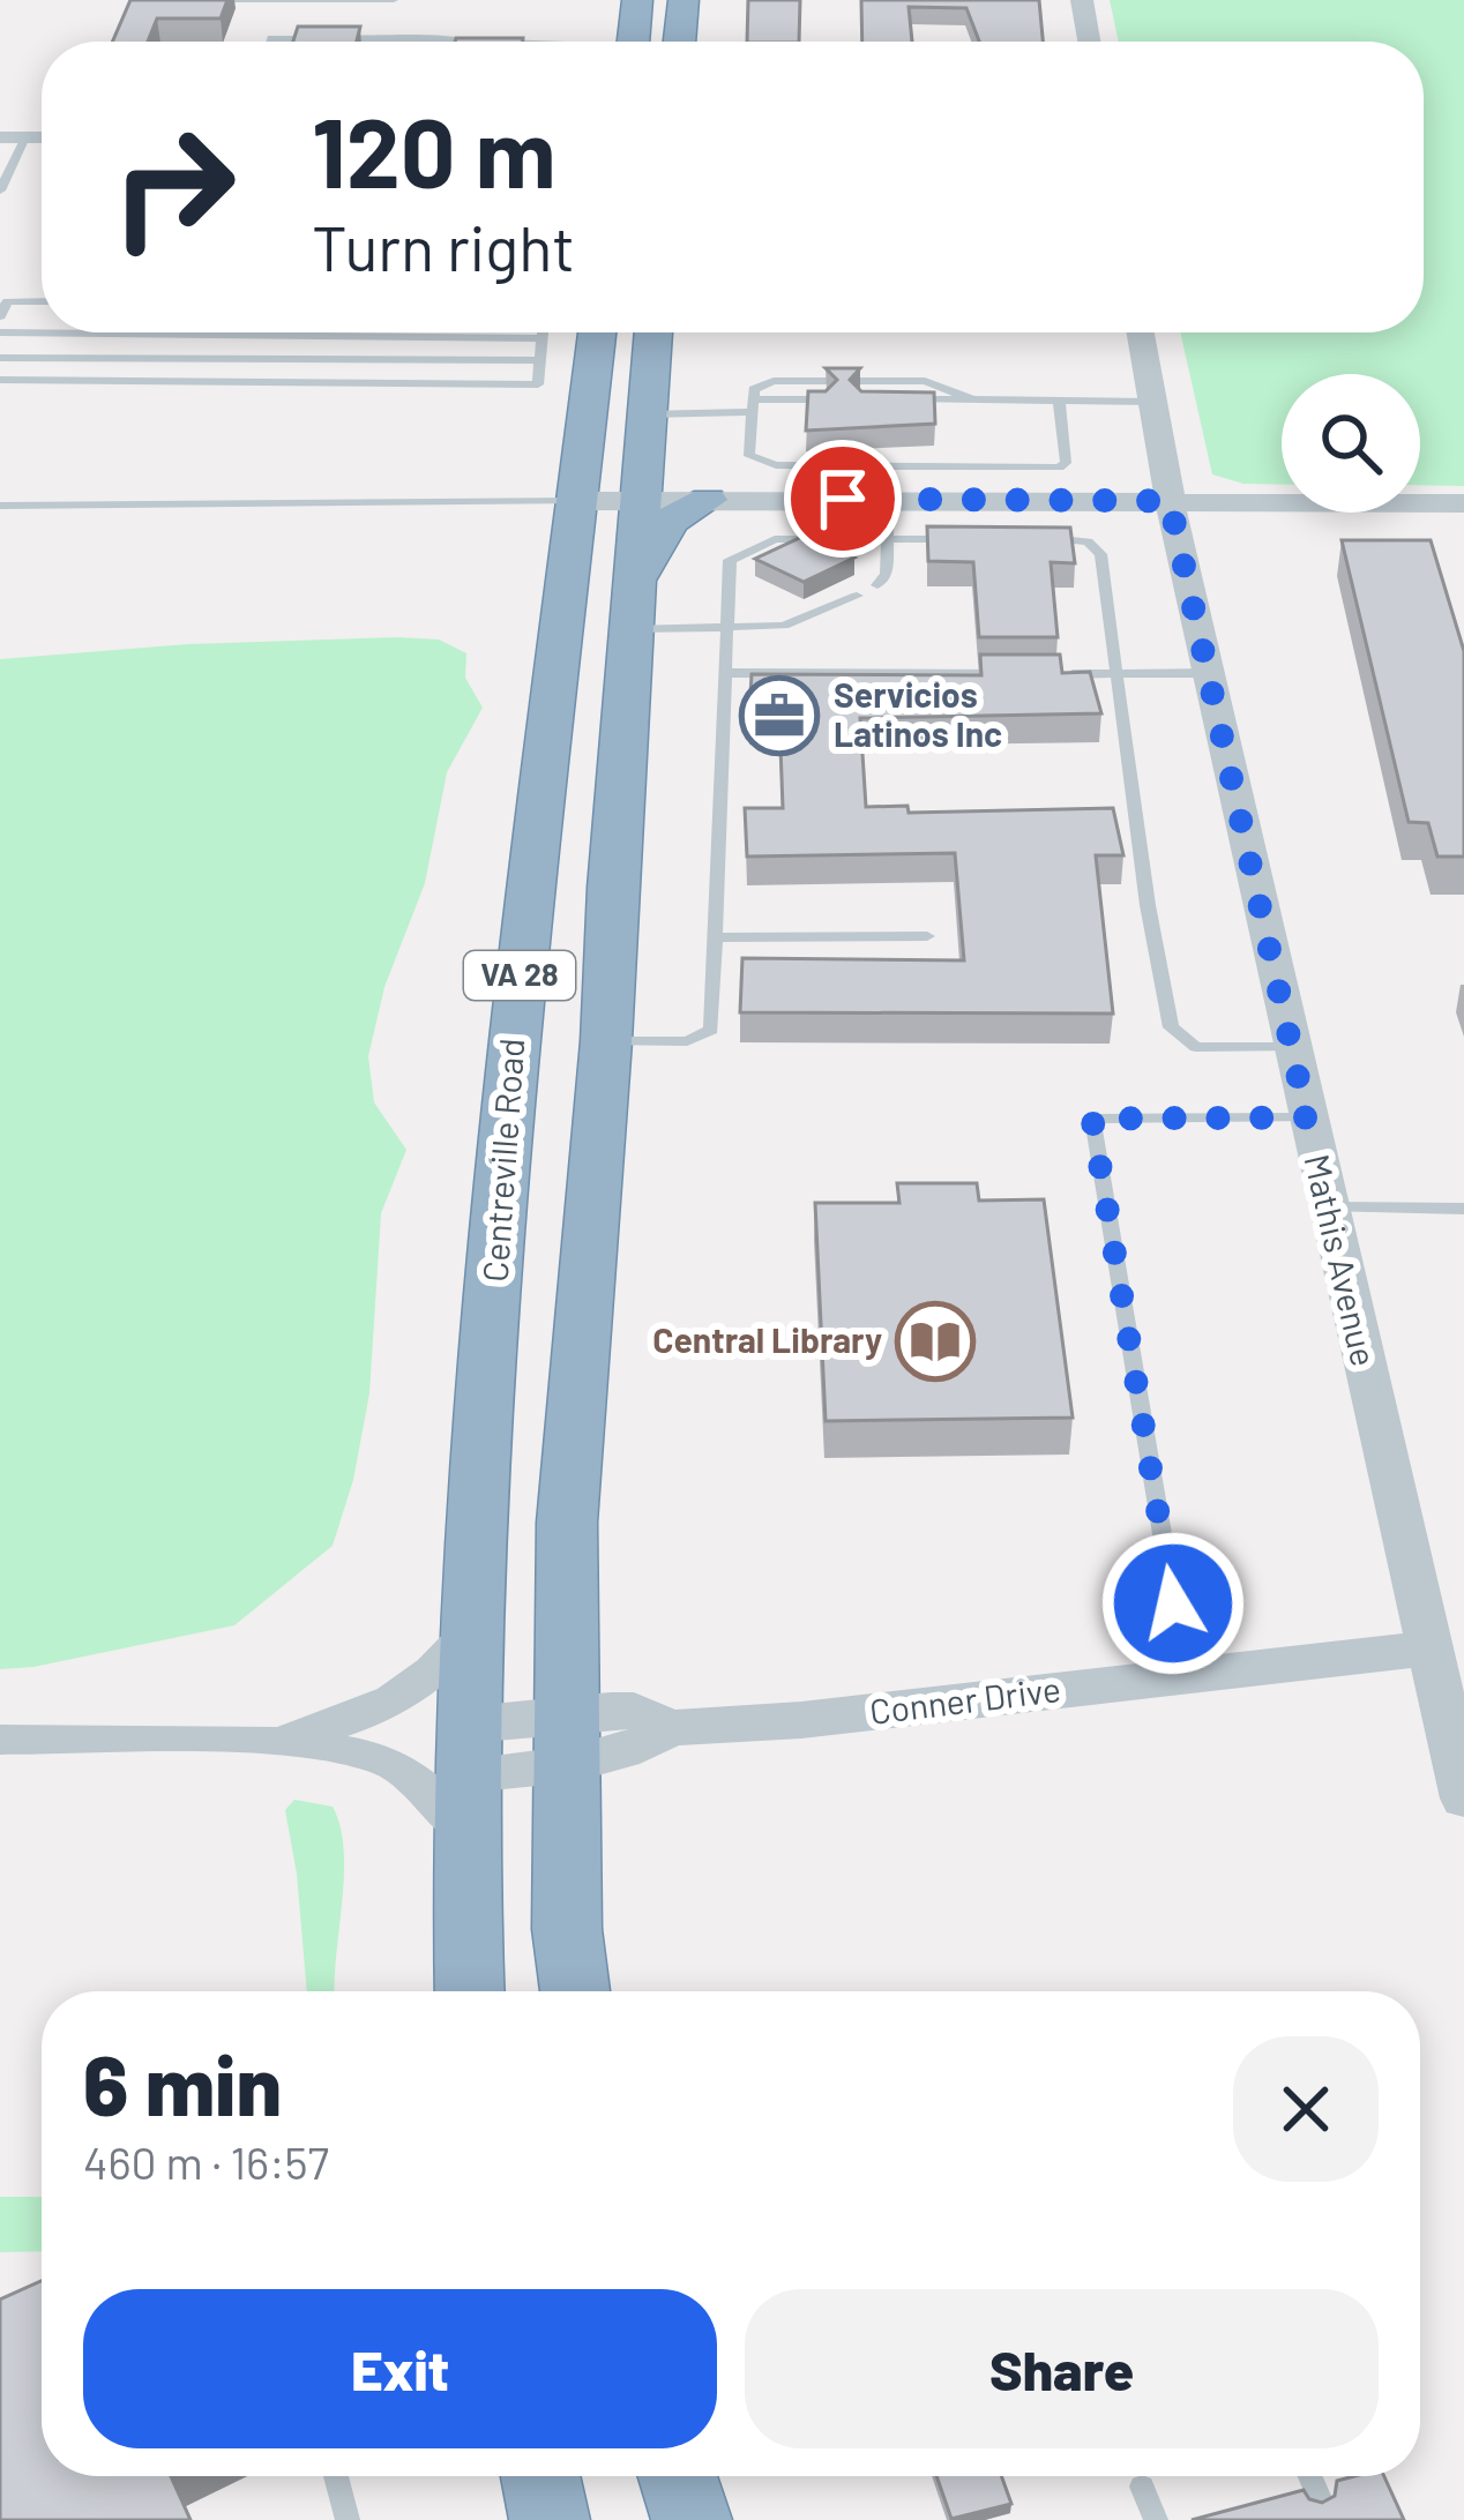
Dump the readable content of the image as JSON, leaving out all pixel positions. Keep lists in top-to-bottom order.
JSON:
{
  "streets": {
    "highway": ["VA 28", "Centreville Road"],
    "street": ["Mathis Avenue", "Conner Drive"]
  },
  "crossings": [
    ["VA 28", "Conner Drive"],
    ["Centreville Road", "Conner Drive"],
    ["Mathis Avenue", "Conner Drive"]
  ],
  "places": {
    "office": ["Servicios Latinos Inc"],
    "library": ["Central Library"]
  },
  "page": {
    "turn": ["120 m", "Turn right"],
    "heading": ["6 min", "460 m · 16:57"],
    "buttons": ["Exit", "Share"]
  }
}
